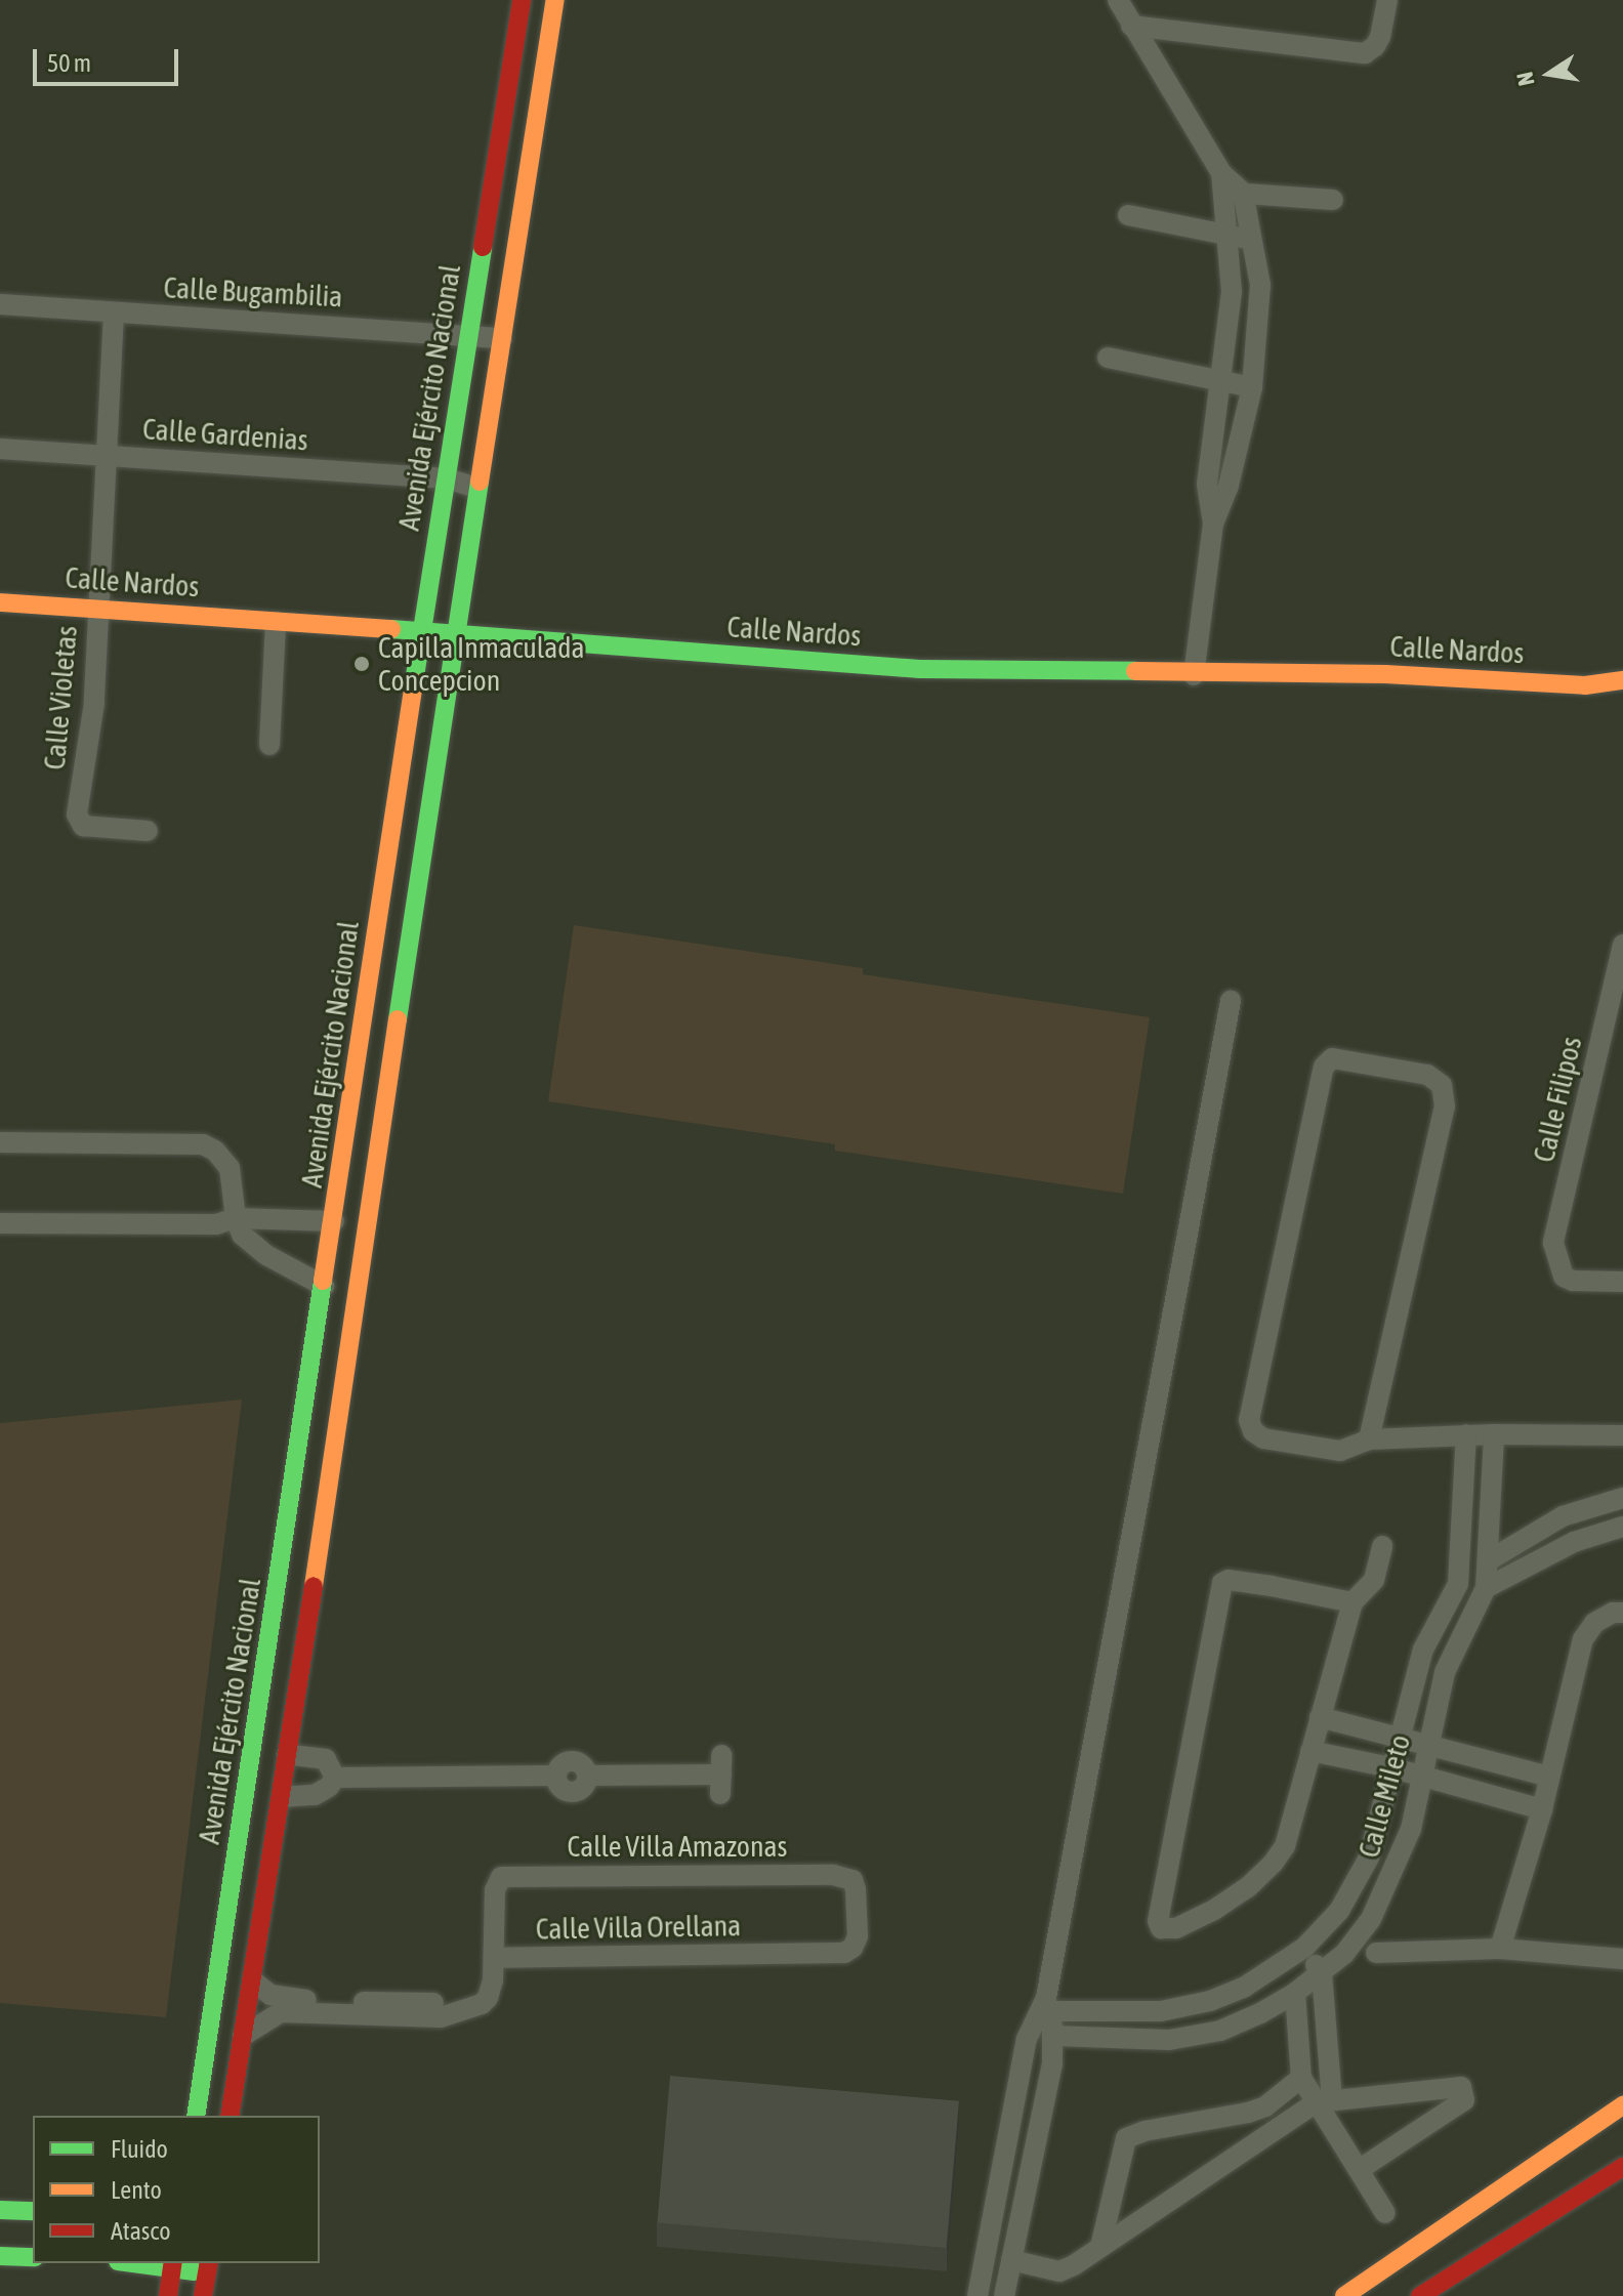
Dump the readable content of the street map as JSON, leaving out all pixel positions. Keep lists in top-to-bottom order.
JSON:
{
  "streets": {
    "main road": ["Avenida Ejército Nacional", "Calle Nardos"],
    "street": [
      "Calle Bugambilia",
      "Calle Gardenias",
      "Calle Violetas",
      "Calle Filipos",
      "Calle Mileto",
      "Calle Villa Amazonas",
      "Calle Villa Orellana"
    ]
  },
  "crossings": [
    ["Calle Bugambilia", "Avenida Ejército Nacional"],
    ["Calle Bugambilia", "Calle Violetas"],
    ["Avenida Ejército Nacional", "Calle Gardenias"],
    ["Avenida Ejército Nacional", "Calle Nardos"],
    ["Avenida Ejército Nacional", "Calle Villa Orellana"],
    ["Calle Gardenias", "Calle Violetas"],
    ["Calle Nardos", "Calle Violetas"],
    ["Calle Villa Amazonas", "Calle Villa Orellana"]
  ],
  "places": ["Capilla Inmaculada Concepcion"],
  "legend": ["Fluido", "Lento", "Atasco"],
  "scale_bar": "50 m",
  "north": "left"
}
